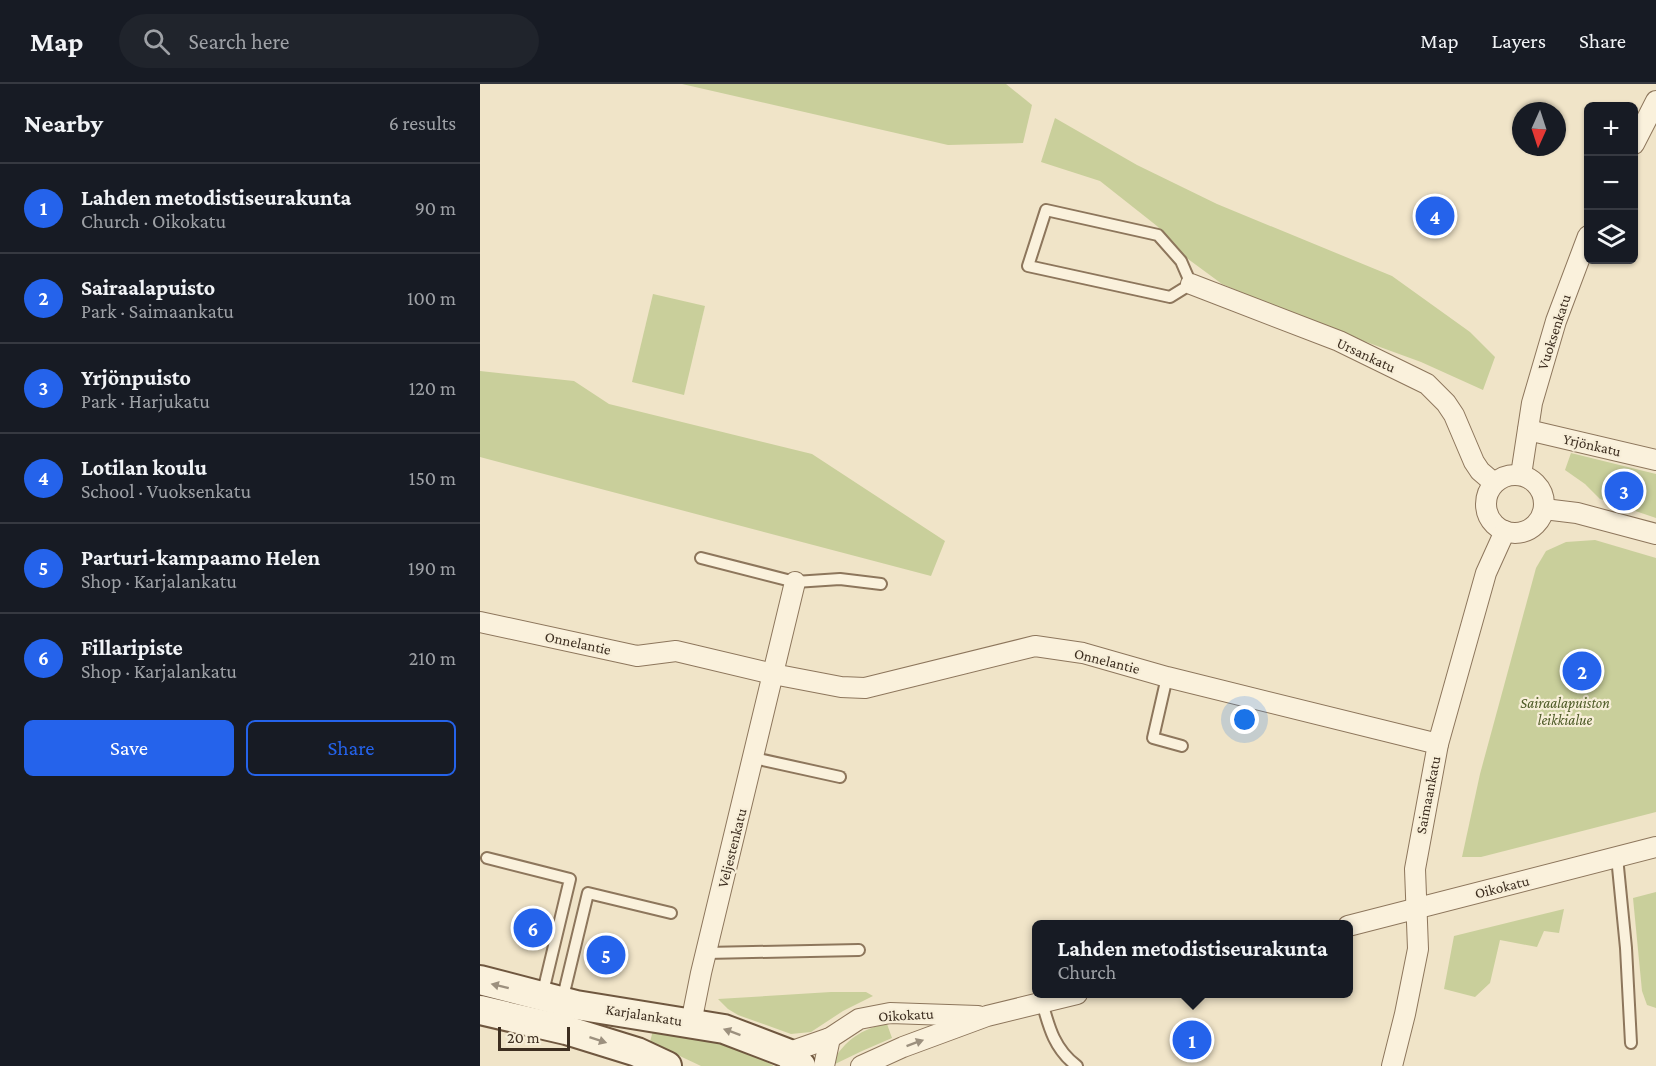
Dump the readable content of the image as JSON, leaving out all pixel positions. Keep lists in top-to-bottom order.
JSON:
{
  "streets": {
    "main road": ["Karjalankatu"],
    "street": [
      "Vuoksenkatu",
      "Ursankatu",
      "Yrjönkatu",
      "Onnelantie",
      "Saimaankatu",
      "Veljestenkatu",
      "Oikokatu"
    ]
  },
  "crossings": [
    ["Vuoksenkatu", "Yrjönkatu"],
    ["Ursankatu", "Saimaankatu"],
    ["Onnelantie", "Saimaankatu"],
    ["Onnelantie", "Veljestenkatu"],
    ["Saimaankatu", "Oikokatu"],
    ["Veljestenkatu", "Karjalankatu"],
    ["Oikokatu", "Karjalankatu"]
  ],
  "parks": ["Sairaalapuiston leikkialue"],
  "scale_bar": "20 m",
  "north": "bottom",
  "page": {
    "header": "Map",
    "search": "Search here",
    "nav": ["Map", "Layers", "Share"],
    "heading": ["Nearby", "6 results"],
    "map_buttons": ["+", "−"],
    "list": [
      {
        "mark": "1",
        "name": "Lahden metodistiseurakunta",
        "note": "Church · Oikokatu",
        "value": "90 m"
      },
      {
        "mark": "2",
        "name": "Sairaalapuisto",
        "note": "Park · Saimaankatu",
        "value": "100 m"
      },
      {
        "mark": "3",
        "name": "Yrjönpuisto",
        "note": "Park · Harjukatu",
        "value": "120 m"
      },
      {
        "mark": "4",
        "name": "Lotilan koulu",
        "note": "School · Vuoksenkatu",
        "value": "150 m"
      },
      {
        "mark": "5",
        "name": "Parturi-kampaamo Helen",
        "note": "Shop · Karjalankatu",
        "value": "190 m"
      },
      {
        "mark": "6",
        "name": "Fillaripiste",
        "note": "Shop · Karjalankatu",
        "value": "210 m"
      }
    ],
    "pins": [
      "4",
      "3",
      "2",
      "6",
      "5",
      "1"
    ],
    "buttons": ["Save", "Share"],
    "popup": ["Lahden metodistiseurakunta", "Church"],
    "scale": "20 m"
  }
}
